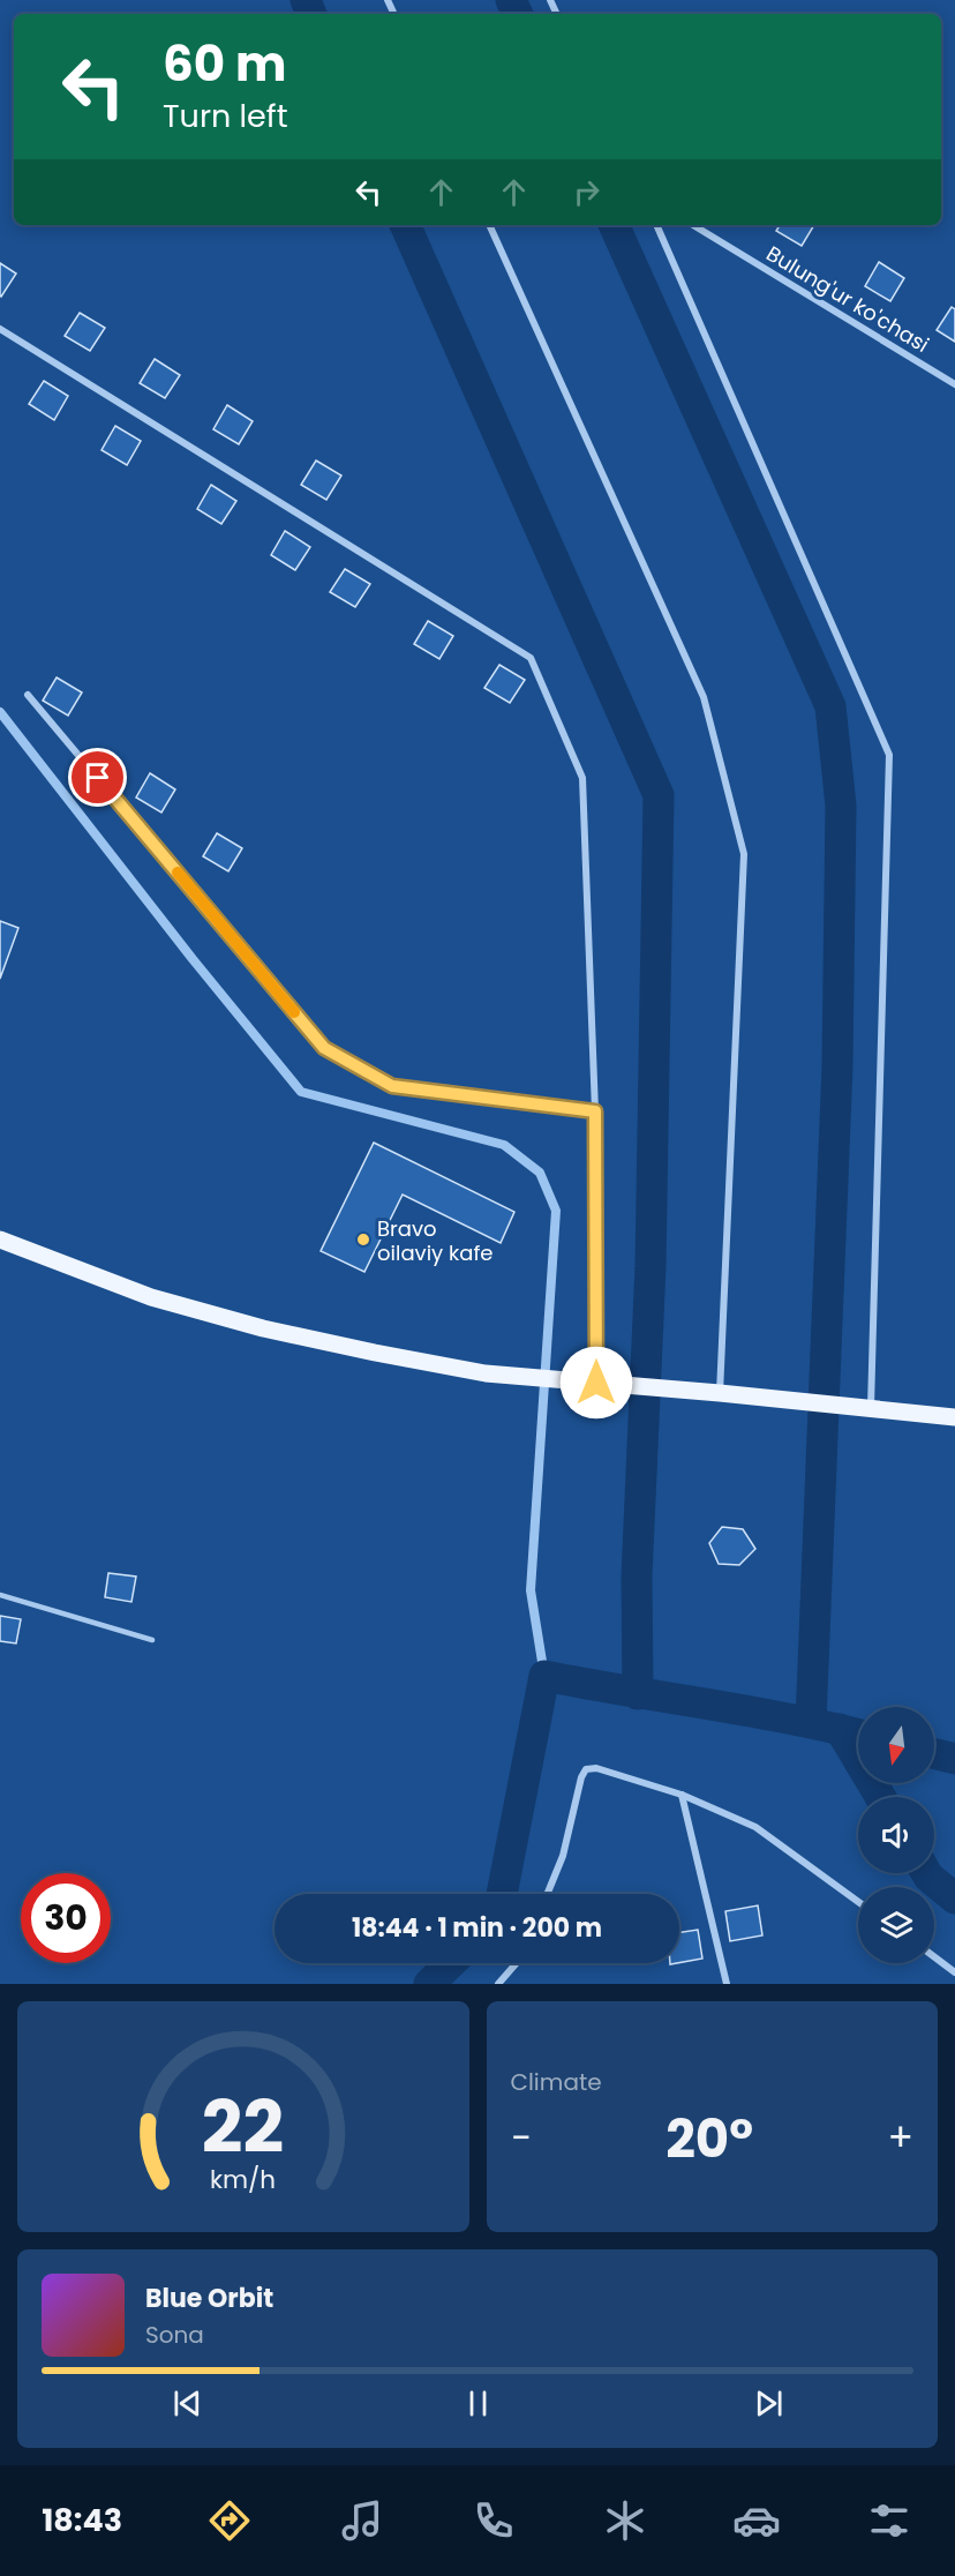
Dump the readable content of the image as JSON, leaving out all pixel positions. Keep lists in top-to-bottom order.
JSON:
{
  "streets": {
    "street": ["Bulung'ur ko'chasi"]
  },
  "places": ["Bravo oilaviy kafe"],
  "north": "bottom",
  "page": {
    "turn": ["60 m", "Turn left"],
    "limit": "30",
    "trip": "18:44 · 1 min · 200 m",
    "tile": "Climate",
    "heat": ["−", "20°", "+"],
    "song": ["Blue Orbit", "Sona"],
    "tabs": "18:43",
    "gauge": ["22", "km/h"]
  }
}
